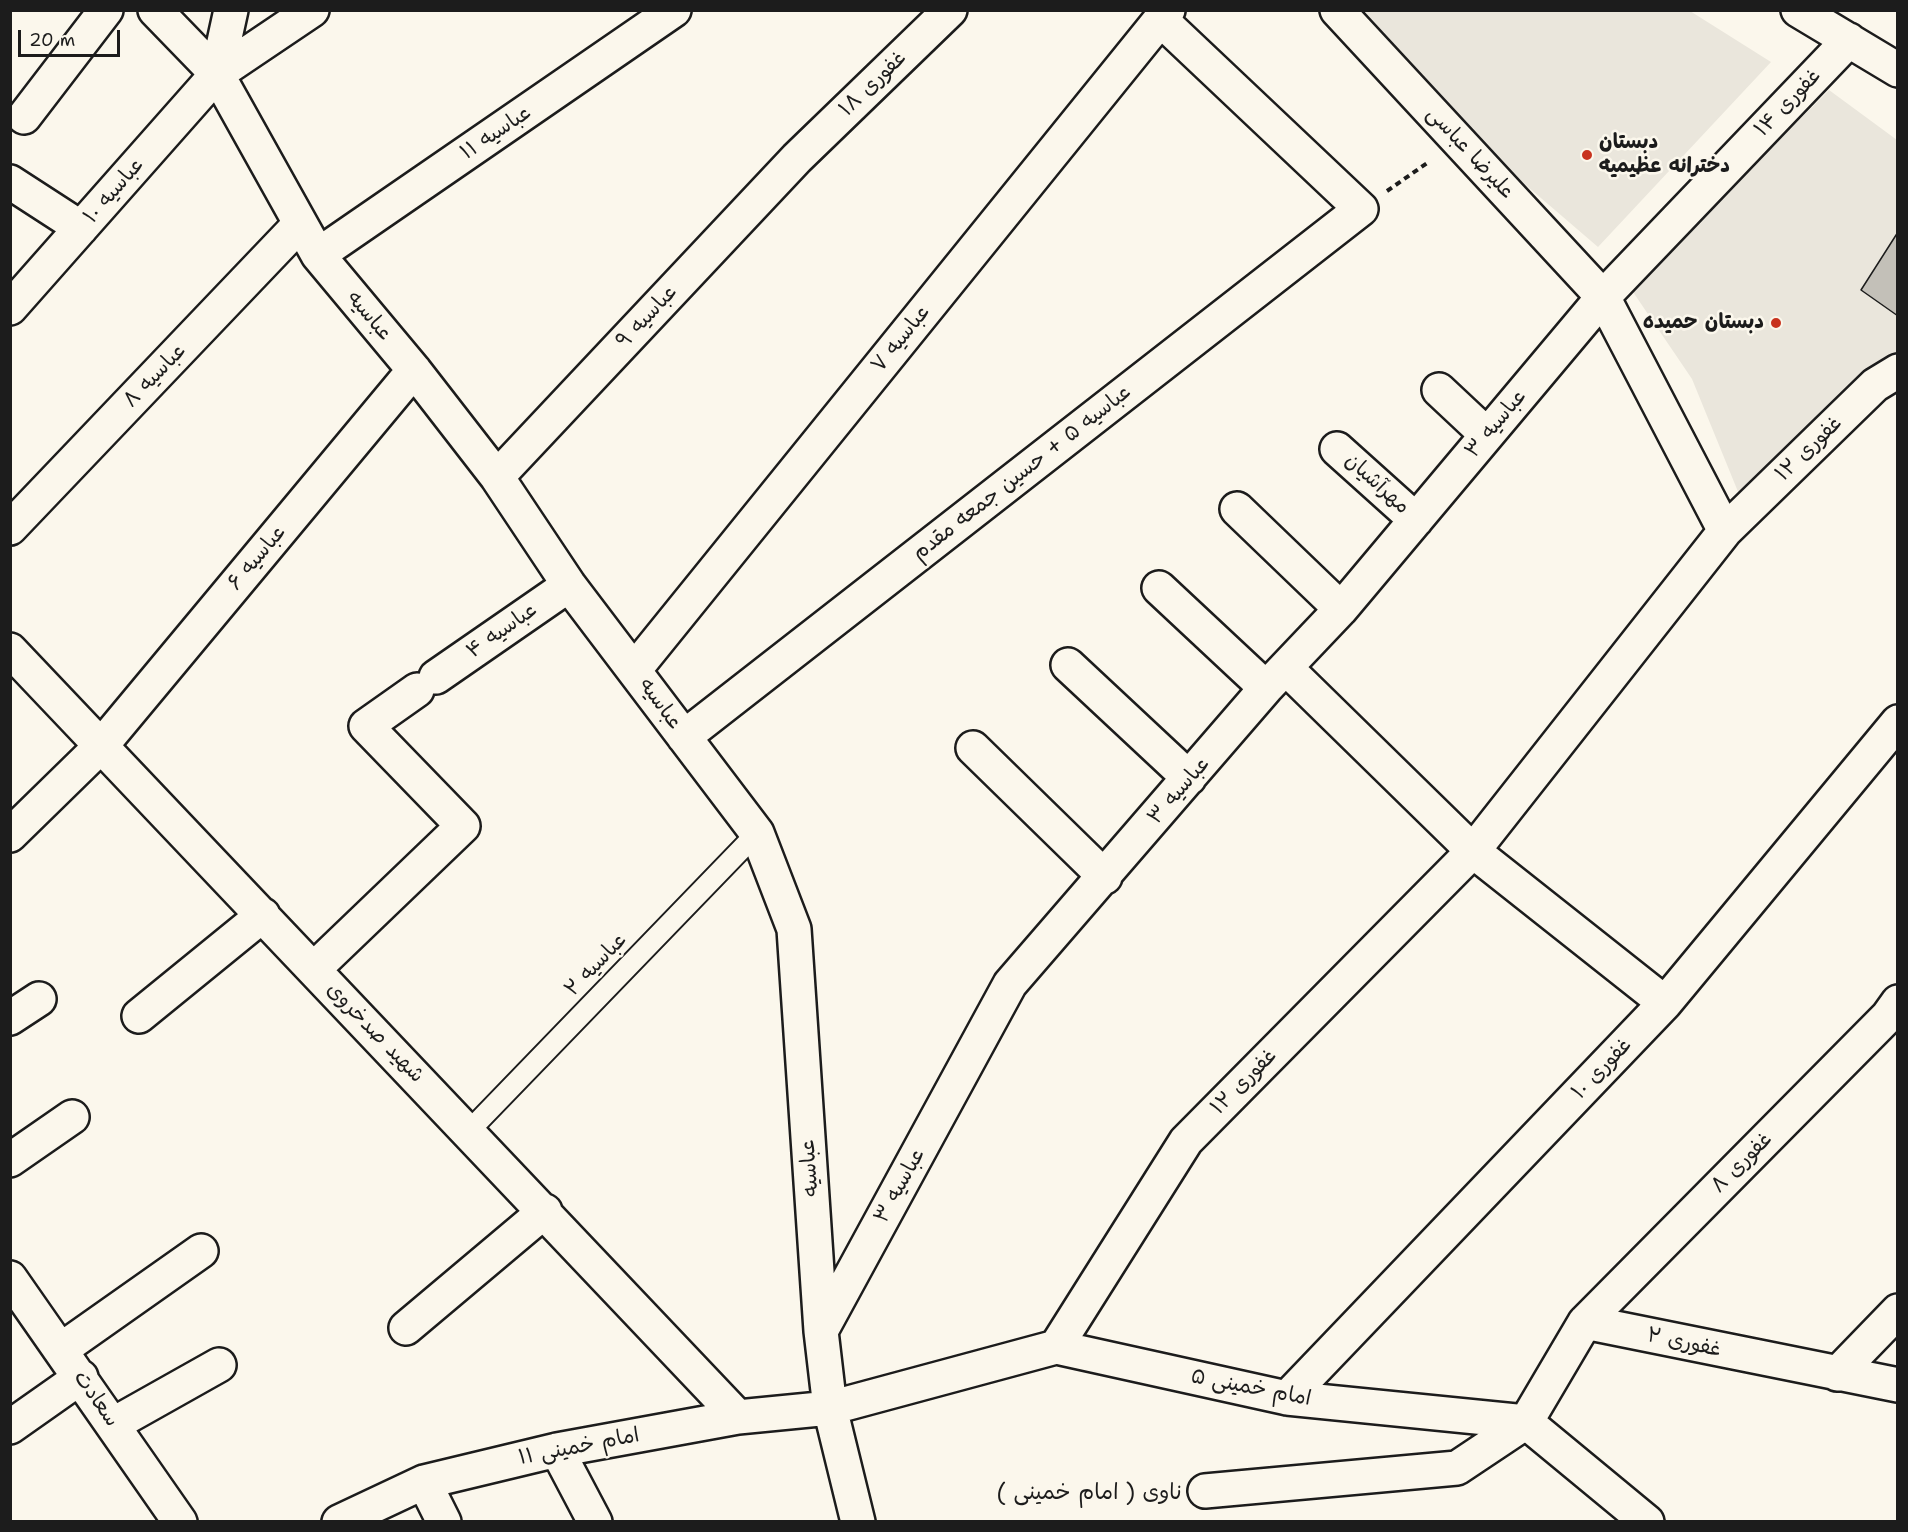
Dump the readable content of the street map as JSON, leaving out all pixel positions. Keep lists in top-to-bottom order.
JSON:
{
  "streets": {
    "street": [
      "غفوری ۱۸",
      "غفوری ۱۴",
      "عباسیه ۱۱",
      "علیرضا عباسی",
      "عباسیه ۱۰",
      "عباسیه",
      "عباسیه ۹",
      "عباسیه ۷",
      "عباسیه ۸",
      "عباسیه ۳",
      "غفوری ۱۲",
      "عباسیه ۵ + حسین جمعه مقدم",
      "مهرآشیان",
      "عباسیه ۶",
      "عباسیه ۴",
      "شهید صدخروی",
      "غفوری ۱۰",
      "غفوری ۸",
      "غفوری ۲",
      "امام خمینی ۵",
      "سعادت",
      "امام خمینی ۱۱"
    ],
    "lane": ["عباسیه ۲"]
  },
  "crossings": [
    ["غفوری ۱۸", "عباسیه ۹"],
    ["غفوری ۱۴", "علیرضا عباسی"],
    ["غفوری ۱۴", "عباسیه ۳"],
    ["عباسیه ۱۱", "عباسیه"],
    ["علیرضا عباسی", "عباسیه ۳"],
    ["علیرضا عباسی", "غفوری ۱۲"],
    ["عباسیه ۱۰", "عباسیه"],
    ["عباسیه", "عباسیه ۹"],
    ["عباسیه", "عباسیه ۷"],
    ["عباسیه", "عباسیه ۸"],
    ["عباسیه", "عباسیه ۳"],
    ["عباسیه", "عباسیه ۵ + حسین جمعه مقدم"],
    ["عباسیه", "عباسیه ۶"],
    ["عباسیه", "عباسیه ۴"],
    ["عباسیه", "عباسیه ۲"],
    ["عباسیه", "امام خمینی ۵"],
    ["عباسیه", "امام خمینی ۱۱"],
    ["عباسیه ۳", "مهرآشیان"],
    ["غفوری ۱۲", "امام خمینی ۵"],
    ["عباسیه ۶", "شهید صدخروی"],
    ["عباسیه ۴", "شهید صدخروی"],
    ["عباسیه ۲", "شهید صدخروی"],
    ["شهید صدخروی", "امام خمینی ۱۱"],
    ["غفوری ۱۰", "امام خمینی ۵"],
    ["غفوری ۸", "غفوری ۲"],
    ["امام خمینی ۵", "امام خمینی ۱۱"]
  ],
  "districts": ["( ناوی ( امام خمینی"],
  "places": ["دبستان دخترانه عظیمیه", "دبستان حمیده"],
  "scale_bar": "20 m"
}
